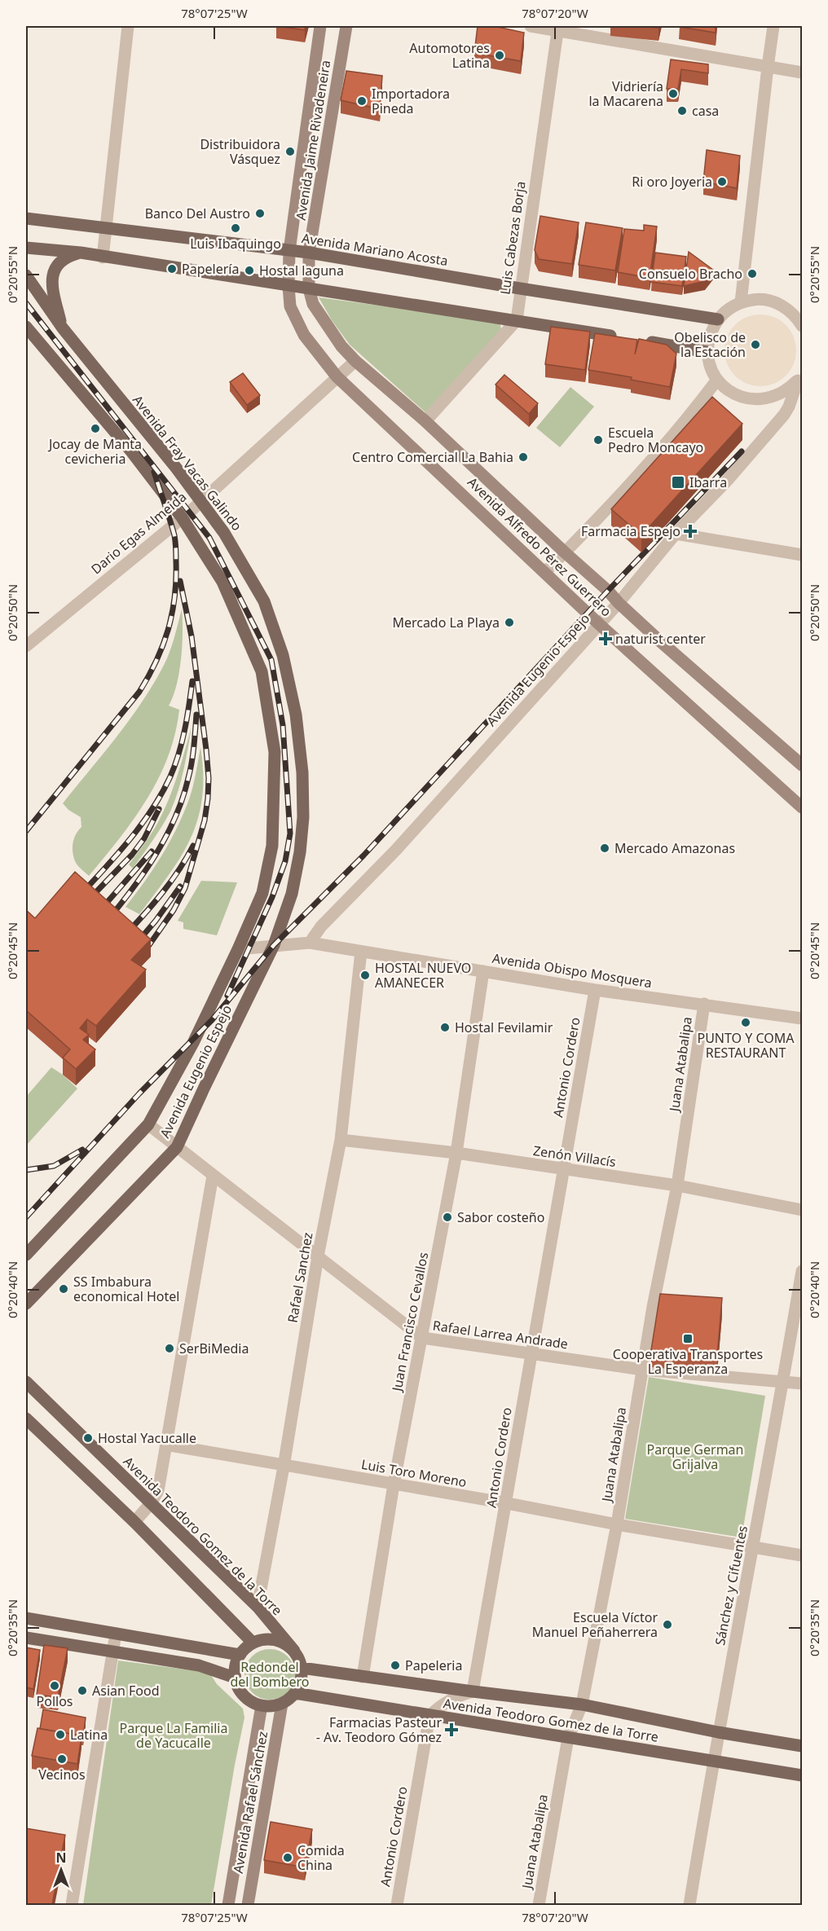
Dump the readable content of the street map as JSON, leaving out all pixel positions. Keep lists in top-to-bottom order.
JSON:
{
  "streets": {
    "main road": [
      "Avenida Mariano Acosta",
      "Avenida Fray Vacas Galindo",
      "Avenida Eugenio Espejo",
      "Avenida Teodoro Gomez de la Torre"
    ],
    "street": [
      "Avenida Jaime Rivadeneira",
      "Luis Cabezas Borja",
      "Dario Egas Almeida",
      "Avenida Alfredo Pérez Guerrero",
      "Avenida Obispo Mosquera",
      "Juana Atabalipa",
      "Antonio Cordero",
      "Zenón Villacís",
      "Rafael Sanchez",
      "Juan Francisco Cevallos",
      "Rafael Larrea Andrade",
      "Luis Toro Moreno",
      "Sánchez y Cifuentes",
      "Avenida Rafael Sánchez"
    ]
  },
  "crossings": [
    ["Avenida Jaime Rivadeneira", "Avenida Mariano Acosta"],
    ["Avenida Jaime Rivadeneira", "Avenida Alfredo Pérez Guerrero"],
    ["Luis Cabezas Borja", "Avenida Mariano Acosta"],
    ["Avenida Fray Vacas Galindo", "Dario Egas Almeida"],
    ["Avenida Fray Vacas Galindo", "Avenida Eugenio Espejo"],
    ["Dario Egas Almeida", "Avenida Alfredo Pérez Guerrero"],
    ["Avenida Alfredo Pérez Guerrero", "Avenida Eugenio Espejo"],
    ["Avenida Eugenio Espejo", "Avenida Obispo Mosquera"],
    ["Avenida Eugenio Espejo", "Rafael Larrea Andrade"],
    ["Avenida Obispo Mosquera", "Juana Atabalipa"],
    ["Avenida Obispo Mosquera", "Antonio Cordero"],
    ["Avenida Obispo Mosquera", "Rafael Sanchez"],
    ["Avenida Obispo Mosquera", "Juan Francisco Cevallos"],
    ["Juana Atabalipa", "Zenón Villacís"],
    ["Juana Atabalipa", "Rafael Larrea Andrade"],
    ["Juana Atabalipa", "Luis Toro Moreno"],
    ["Juana Atabalipa", "Avenida Teodoro Gomez de la Torre"],
    ["Antonio Cordero", "Zenón Villacís"],
    ["Antonio Cordero", "Rafael Larrea Andrade"],
    ["Antonio Cordero", "Luis Toro Moreno"],
    ["Antonio Cordero", "Avenida Teodoro Gomez de la Torre"],
    ["Zenón Villacís", "Rafael Sanchez"],
    ["Zenón Villacís", "Juan Francisco Cevallos"],
    ["Rafael Sanchez", "Rafael Larrea Andrade"],
    ["Rafael Sanchez", "Luis Toro Moreno"],
    ["Rafael Sanchez", "Avenida Teodoro Gomez de la Torre"],
    ["Juan Francisco Cevallos", "Rafael Larrea Andrade"],
    ["Juan Francisco Cevallos", "Luis Toro Moreno"],
    ["Juan Francisco Cevallos", "Avenida Teodoro Gomez de la Torre"],
    ["Rafael Larrea Andrade", "Sánchez y Cifuentes"],
    ["Luis Toro Moreno", "Sánchez y Cifuentes"],
    ["Avenida Teodoro Gomez de la Torre", "Sánchez y Cifuentes"],
    ["Avenida Teodoro Gomez de la Torre", "Avenida Rafael Sánchez"]
  ],
  "parks": ["Parque German Grijalva", "Redondel del Bombero", "Parque La Familia de Yacucalle"],
  "places": {
    "other": [
      "Automotores Latina",
      "Vidriería la Macarena",
      "Importadora Pineda",
      "casa",
      "Distribuidora Vásquez",
      "Ri oro Joyeria",
      "Banco Del Austro",
      "Luis Ibaquingo",
      "Papelería",
      "Hostal laguna",
      "Consuelo Bracho",
      "Obelisco de la Estación",
      "Jocay de Manta cevicheria",
      "Escuela Pedro Moncayo",
      "Centro Comercial La Bahia",
      "Mercado La Playa",
      "Mercado Amazonas",
      "HOSTAL NUEVO AMANECER",
      "PUNTO Y COMA RESTAURANT",
      "Hostal Fevilamir",
      "Sabor costeño",
      "SS Imbabura economical Hotel",
      "SerBiMedia",
      "Hostal Yacucalle",
      "Escuela Víctor Manuel Peñaherrera",
      "Papeleria",
      "Pollos",
      "Asian Food",
      "Latina",
      "Vecinos",
      "Comida China"
    ],
    "transit": ["Ibarra", "Cooperativa Transportes La Esperanza"],
    "health": ["Farmacia Espejo", "naturist center", "Farmacias Pasteur - Av. Teodoro Gómez"]
  },
  "north": "top",
  "coordinates": [
    "78°07'25\"W",
    "78°07'20\"W",
    "0°20'55\"N",
    "0°20'50\"N",
    "0°20'45\"N",
    "0°20'40\"N",
    "0°20'35\"N"
  ]
}
